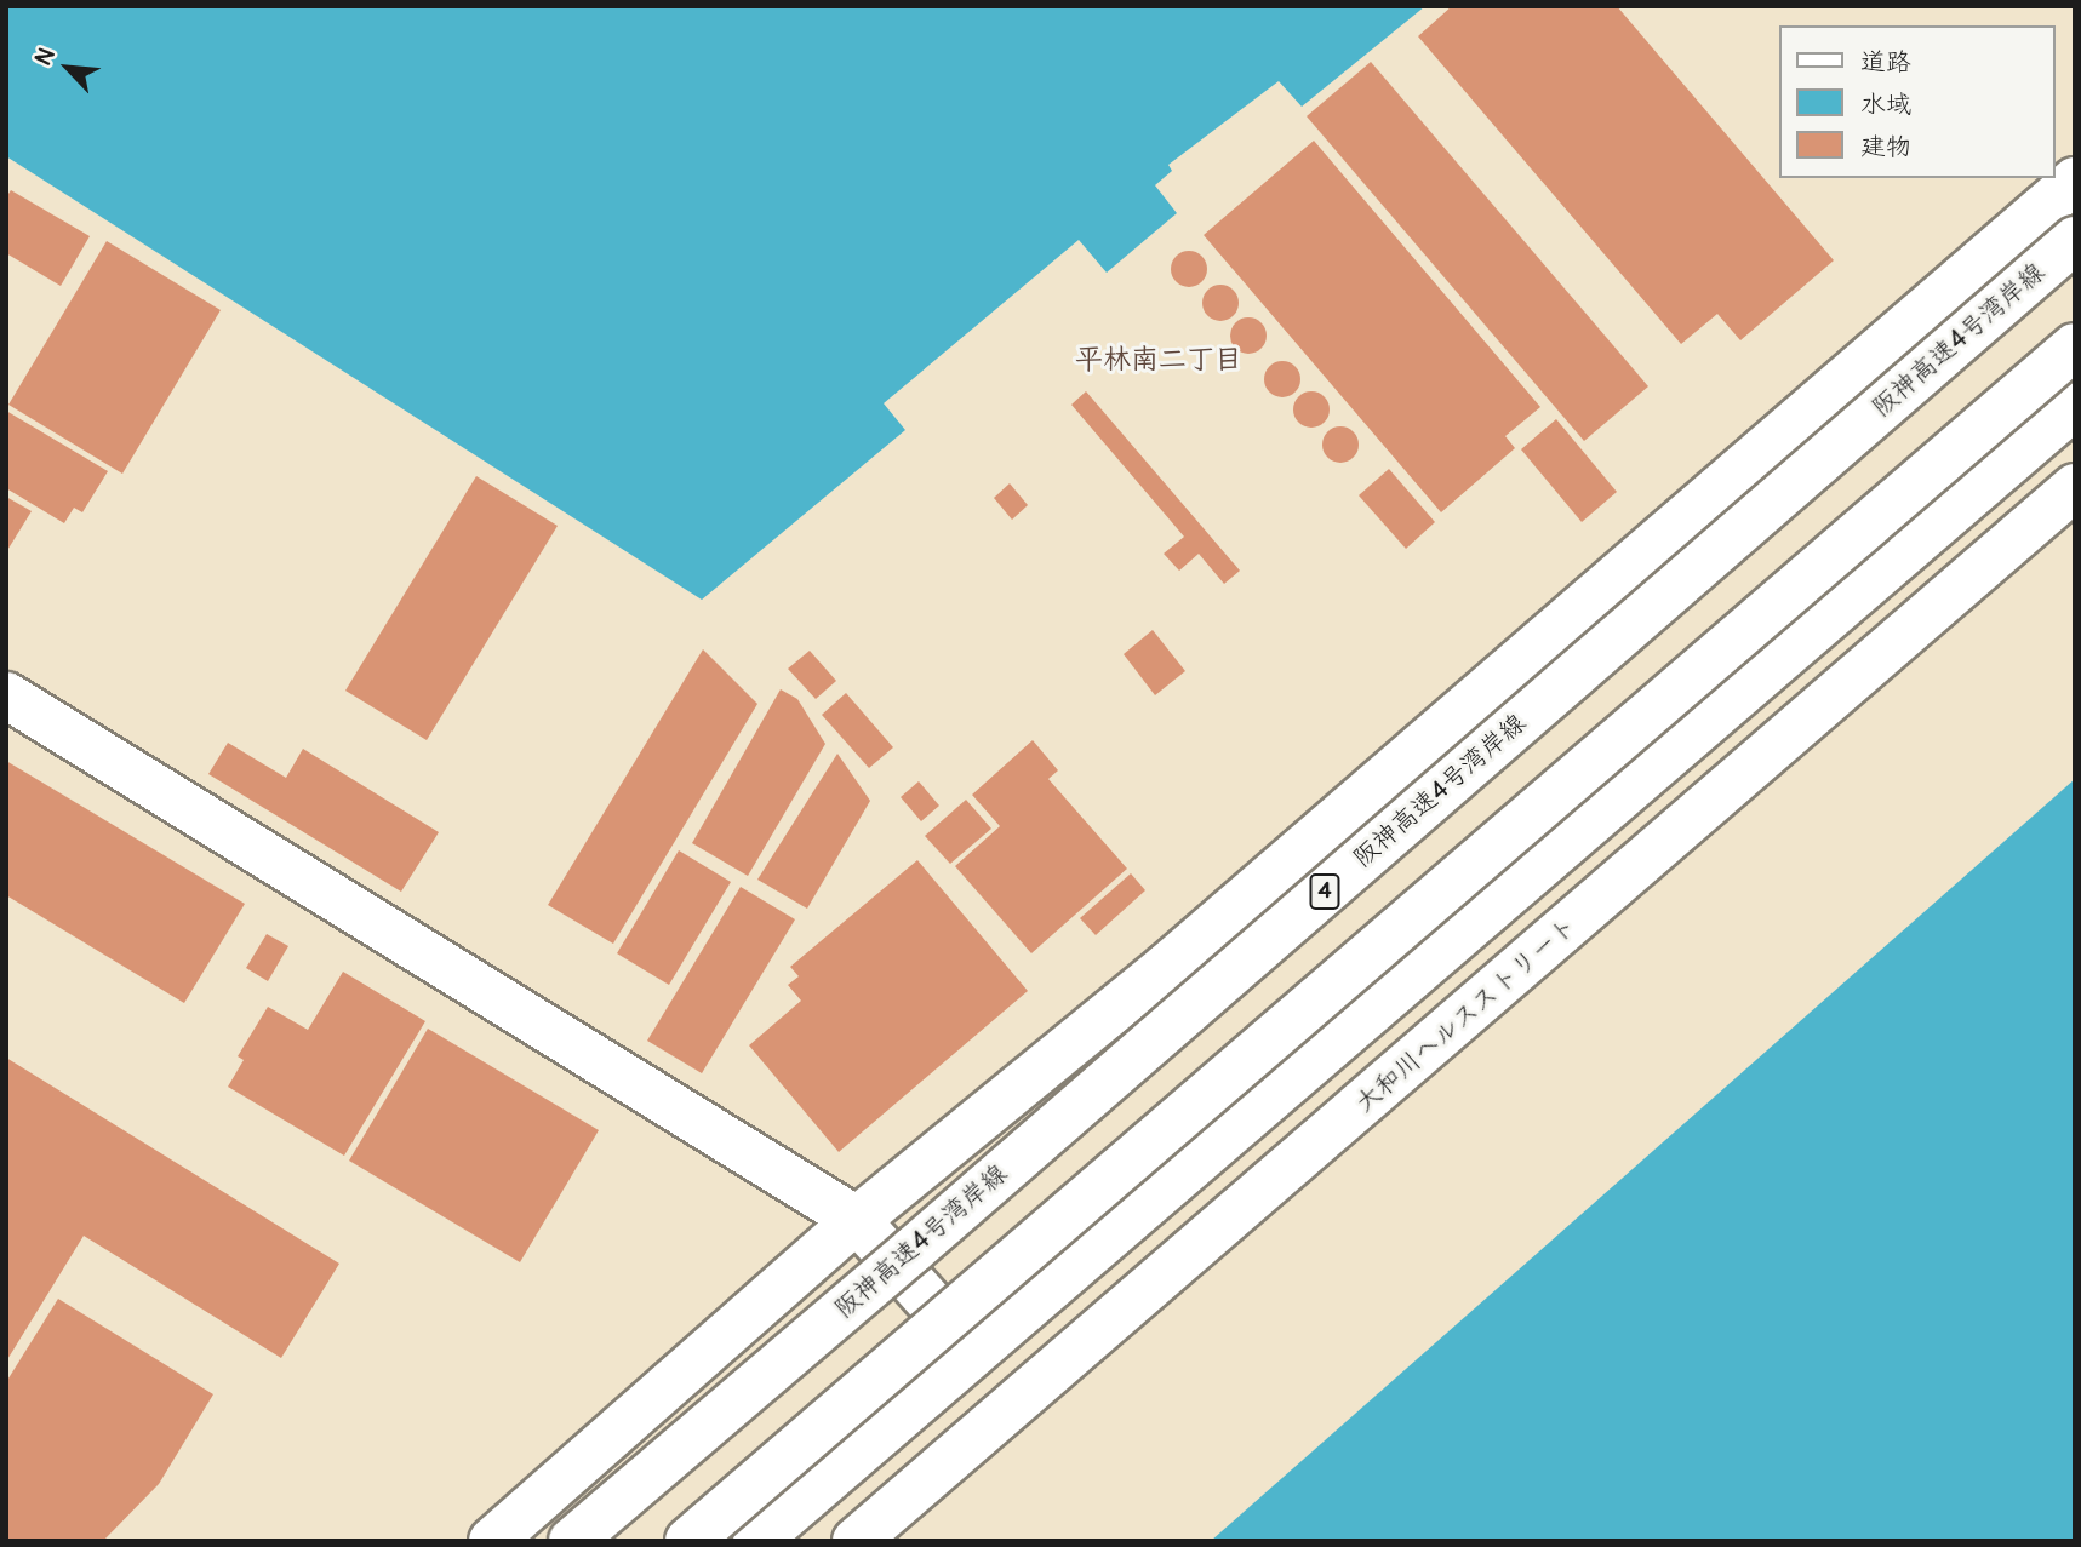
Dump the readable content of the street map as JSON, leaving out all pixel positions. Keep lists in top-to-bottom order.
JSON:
{
  "streets": {
    "main road": ["阪神高速4号湾岸線", "4", "大和川ヘルスストリート"]
  },
  "districts": ["平林南二丁目"],
  "legend": ["道路", "水域", "建物"],
  "north": "top left"
}
